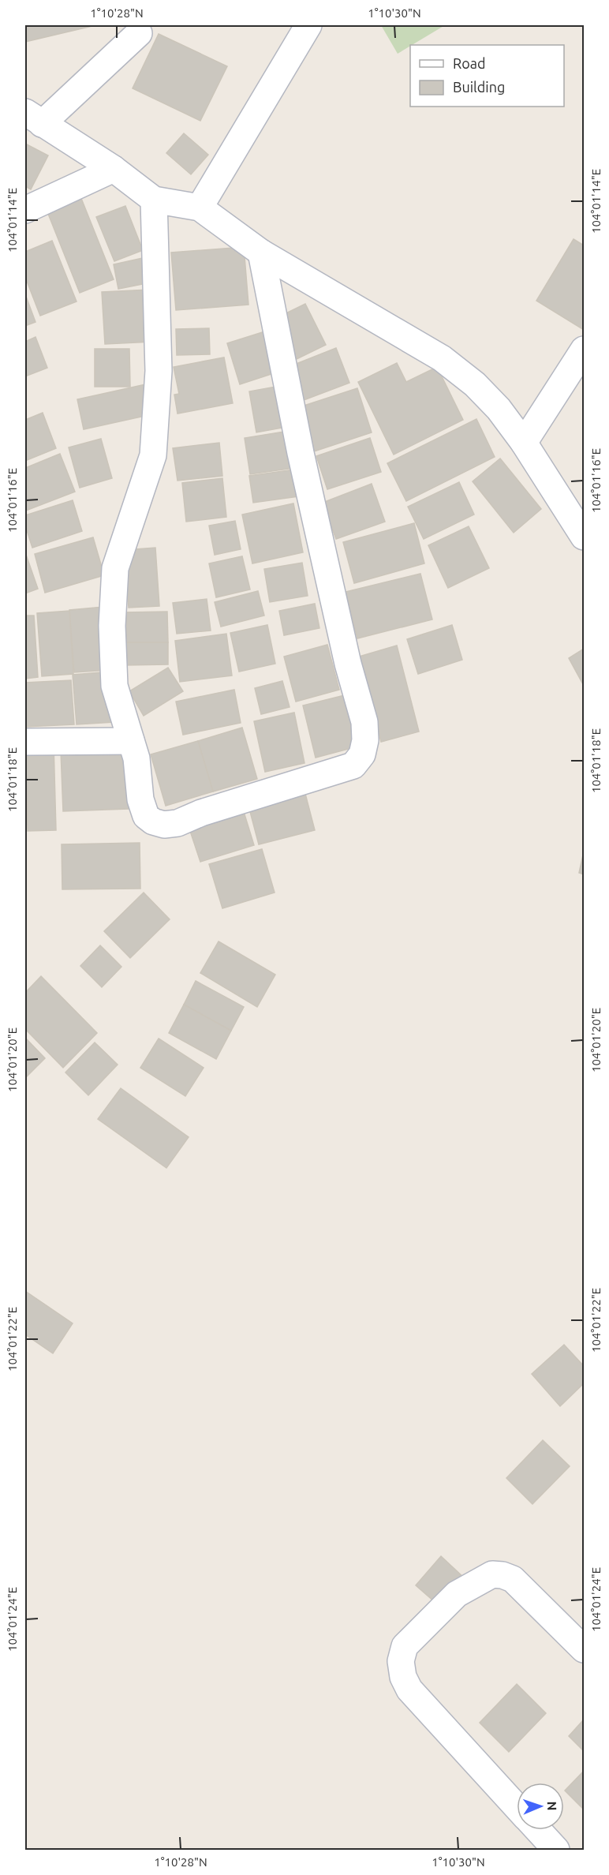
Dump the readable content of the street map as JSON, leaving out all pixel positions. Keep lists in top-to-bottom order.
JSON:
{
  "legend": ["Road", "Building"],
  "north": "right",
  "coordinates": [
    "1°10'28\"N",
    "1°10'30\"N",
    "104°01'14\"E",
    "104°01'16\"E",
    "104°01'18\"E",
    "104°01'20\"E",
    "104°01'22\"E",
    "104°01'24\"E"
  ]
}
